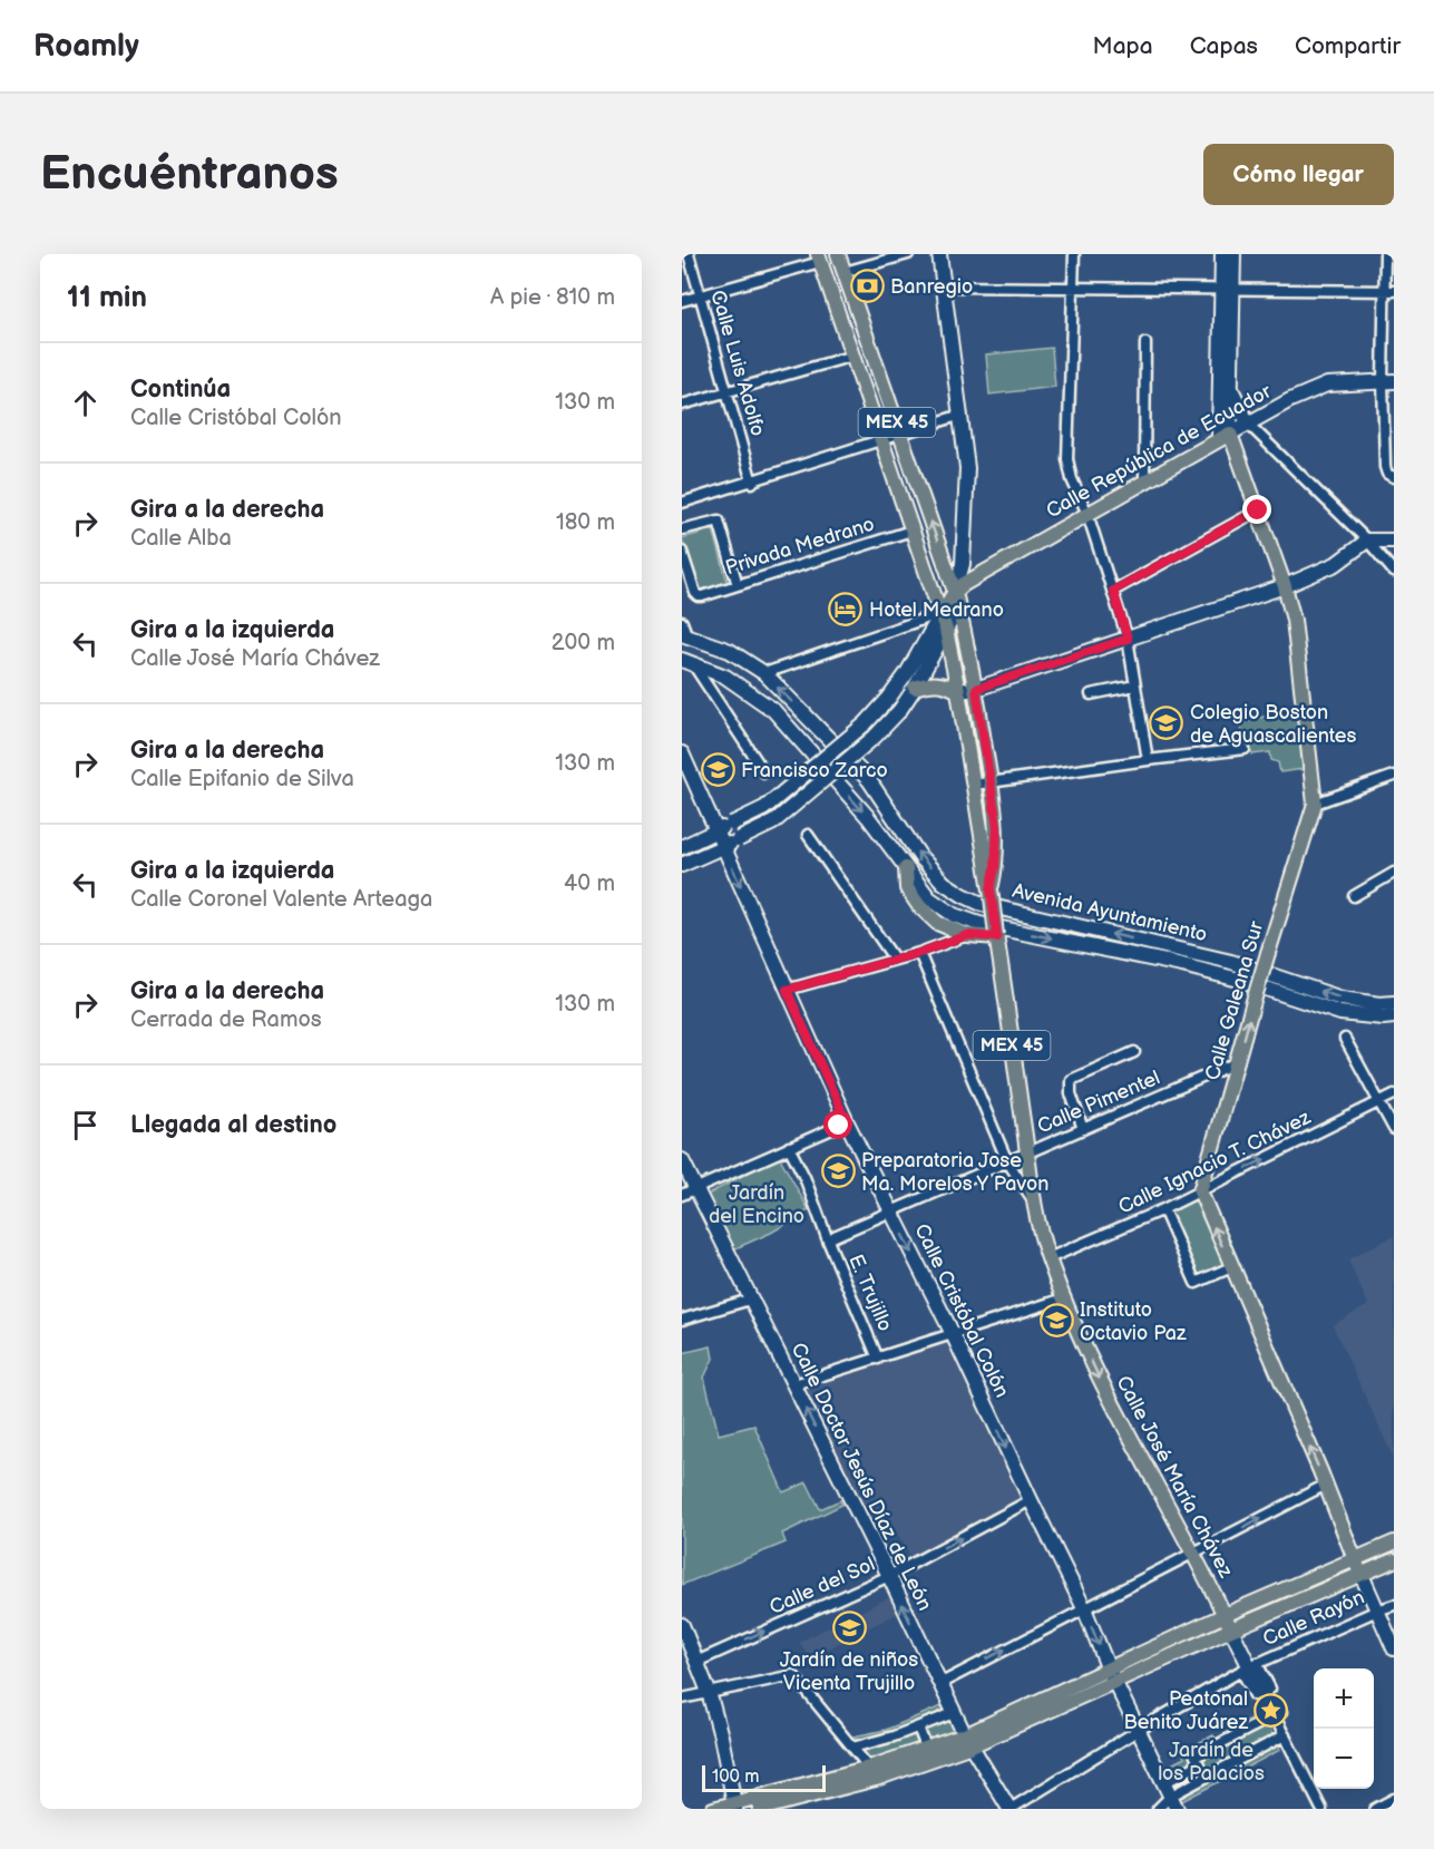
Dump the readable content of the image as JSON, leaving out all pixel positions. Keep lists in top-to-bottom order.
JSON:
{
  "streets": {
    "main road": [
      "MEX 45",
      "Calle República de Ecuador",
      "Avenida Ayuntamiento",
      "Calle Galeana Sur",
      "Calle Cristóbal Colón",
      "Calle Doctor Jesús Díaz de León",
      "Calle José María Chávez"
    ],
    "street": [
      "Calle Luis Adolfo",
      "Privada Medrano",
      "Calle Pimentel",
      "Calle Ignacio T. Chávez",
      "E. Trujillo",
      "Calle del Sol",
      "Calle Rayón"
    ]
  },
  "crossings": [
    ["MEX 45", "Calle José María Chávez"],
    ["Calle República de Ecuador", "Calle Galeana Sur"],
    ["Calle República de Ecuador", "Calle José María Chávez"],
    ["Privada Medrano", "Calle José María Chávez"],
    ["Calle Galeana Sur", "Calle Pimentel"],
    ["Calle Galeana Sur", "Calle Ignacio T. Chávez"],
    ["Calle Pimentel", "E. Trujillo"],
    ["Calle Pimentel", "Calle Cristóbal Colón"],
    ["Calle Pimentel", "Calle José María Chávez"],
    ["Calle Ignacio T. Chávez", "Calle José María Chávez"],
    ["Calle Cristóbal Colón", "Calle del Sol"],
    ["Calle Cristóbal Colón", "Calle Rayón"],
    ["Calle Doctor Jesús Díaz de León", "Calle del Sol"],
    ["Calle Doctor Jesús Díaz de León", "Calle Rayón"]
  ],
  "one_way": [
    "Calle Ignacio T. Chávez",
    "Calle Cristóbal Colón",
    "Calle Doctor Jesús Díaz de León",
    "Calle del Sol"
  ],
  "parks": ["Jardín del Encino", "Jardín de los Palacios"],
  "places": {
    "bank": ["Banregio"],
    "hotel": ["Hotel Medrano"],
    "school or university": [
      "Colegio Boston de Aguascalientes",
      "Francisco Zarco",
      "Preparatoria Jose Ma. Morelos Y Pavon",
      "Instituto Octavio Paz",
      "Jardín de niños Vicenta Trujillo"
    ],
    "place": ["Peatonal Benito Juárez"]
  },
  "scale_bar": "100 m",
  "page": {
    "header": "Roamly",
    "nav": ["Mapa", "Capas", "Compartir"],
    "buttons": "Cómo llegar",
    "title": "Encuéntranos",
    "heading": ["11 min", "A pie · 810 m"],
    "list": [
      ["Continúa", "Calle Cristóbal Colón", "130 m"],
      ["Gira a la derecha", "Calle Alba", "180 m"],
      ["Gira a la izquierda", "Calle José María Chávez", "200 m"],
      ["Gira a la derecha", "Calle Epifanio de Silva", "130 m"],
      ["Gira a la izquierda", "Calle Coronel Valente Arteaga", "40 m"],
      ["Gira a la derecha", "Cerrada de Ramos", "130 m"],
      "Llegada al destino"
    ],
    "map_buttons": ["+", "−"],
    "scale": "100 m"
  }
}
